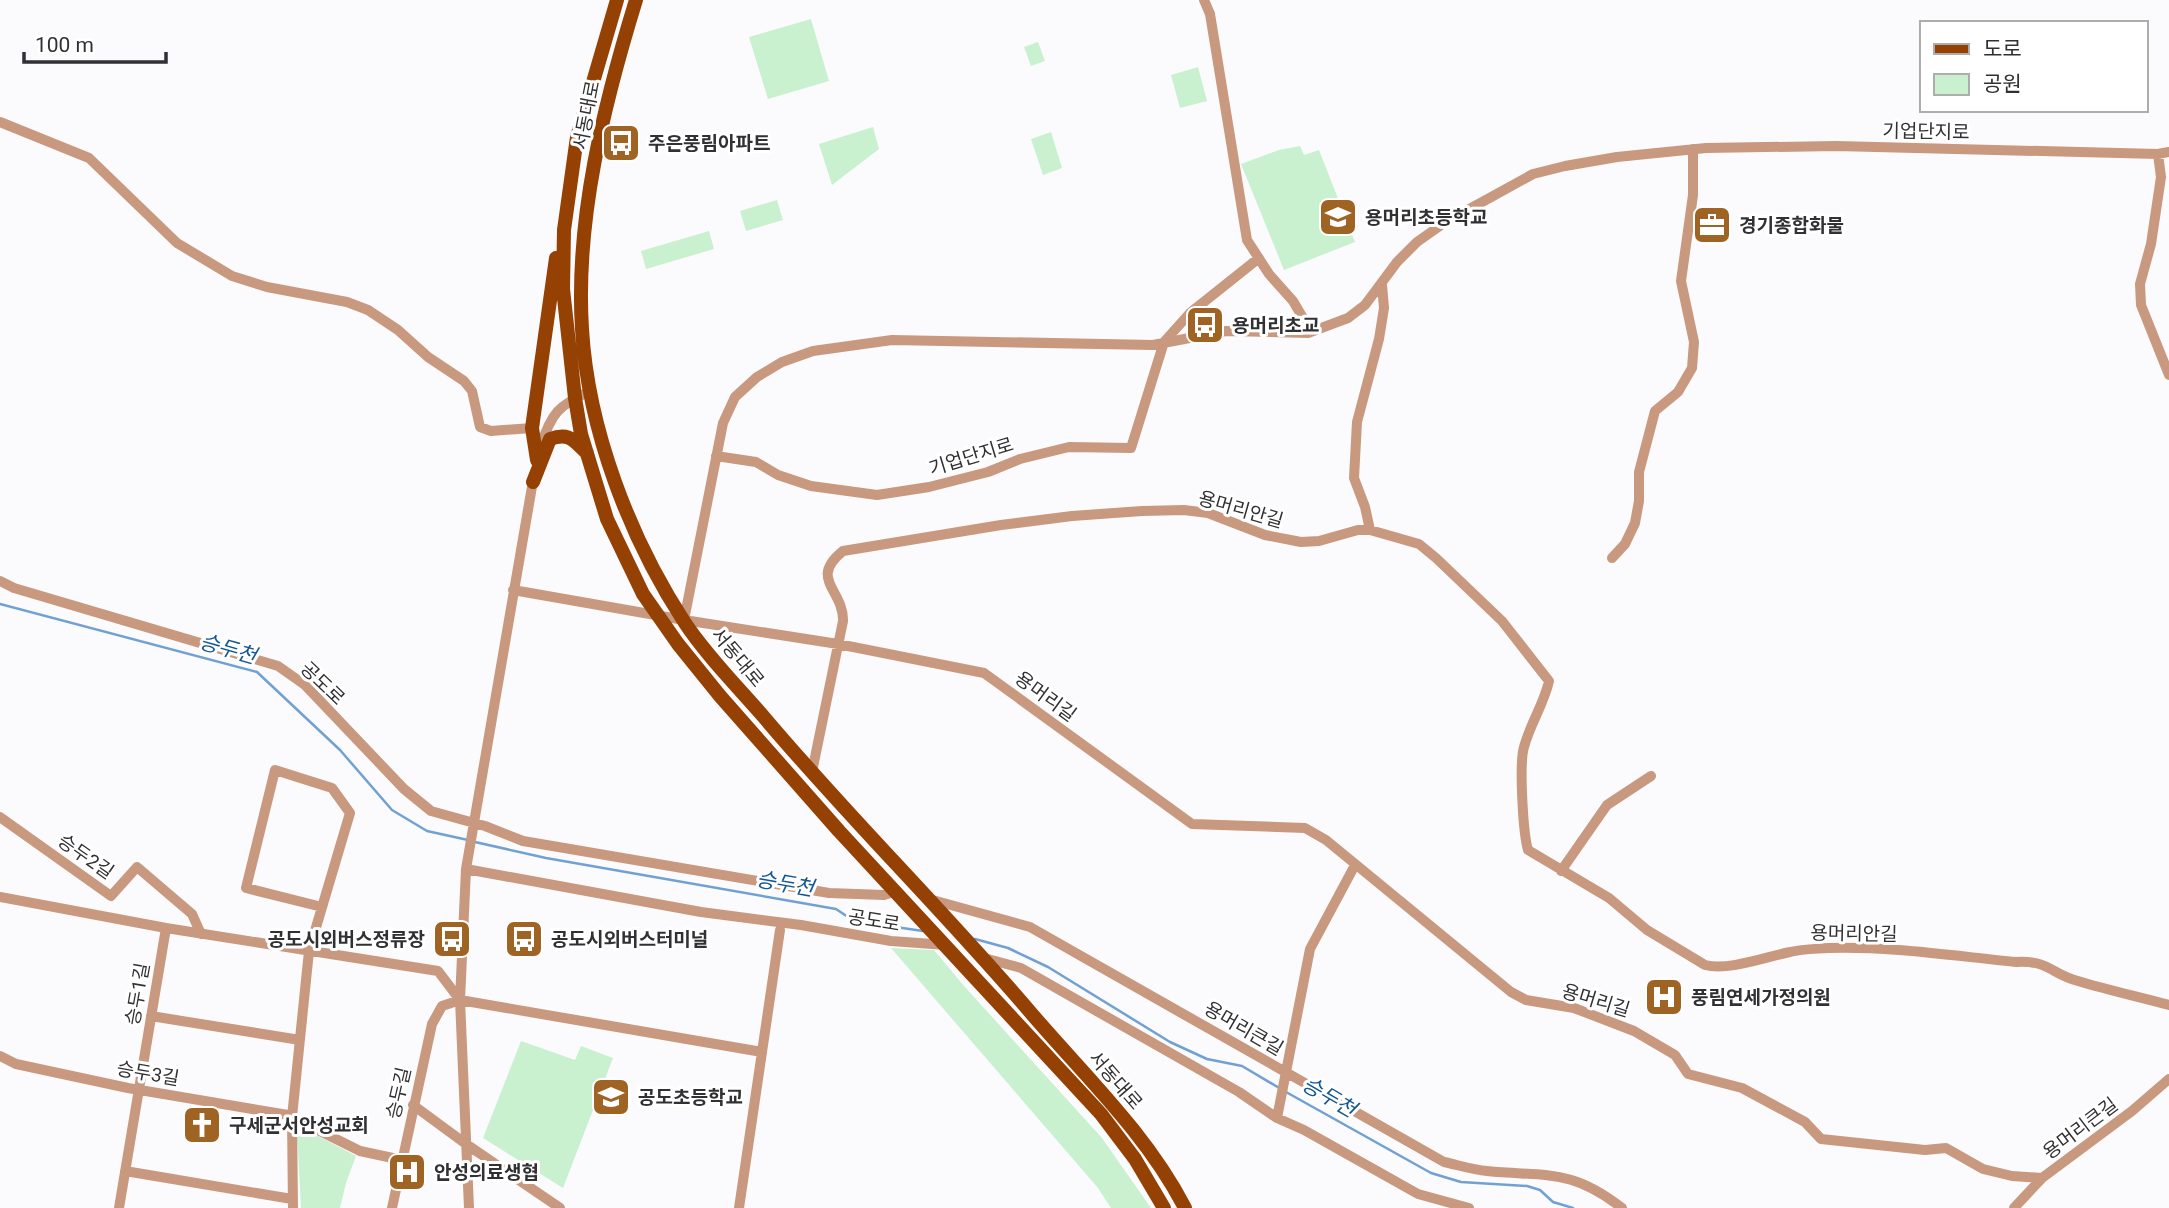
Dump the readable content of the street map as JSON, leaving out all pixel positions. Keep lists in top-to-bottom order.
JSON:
{
  "streets": {
    "main road": ["서동대로"],
    "street": [
      "기업단지로",
      "용머리안길",
      "공도로",
      "용머리길",
      "승두2길",
      "승두1길",
      "용머리큰길",
      "승두3길",
      "승두길"
    ]
  },
  "crossings": [
    ["서동대로", "기업단지로"],
    ["서동대로", "용머리안길"],
    ["서동대로", "공도로"],
    ["서동대로", "용머리길"],
    ["서동대로", "용머리큰길"],
    ["기업단지로", "용머리길"],
    ["용머리안길", "용머리길"],
    ["용머리길", "용머리큰길"],
    ["승두1길", "승두3길"],
    ["승두3길", "승두길"]
  ],
  "water": ["승두천"],
  "places": {
    "bus stop": [
      "주은풍림아파트",
      "용머리초교",
      "공도시외버스정류장",
      "공도시외버스터미널"
    ],
    "school or university": ["용머리초등학교", "공도초등학교"],
    "office": ["경기종합화물"],
    "hospital": ["풍림연세가정의원", "안성의료생협"],
    "church": ["구세군서안성교회"]
  },
  "legend": ["도로", "공원"],
  "scale_bar": "100 m"
}
